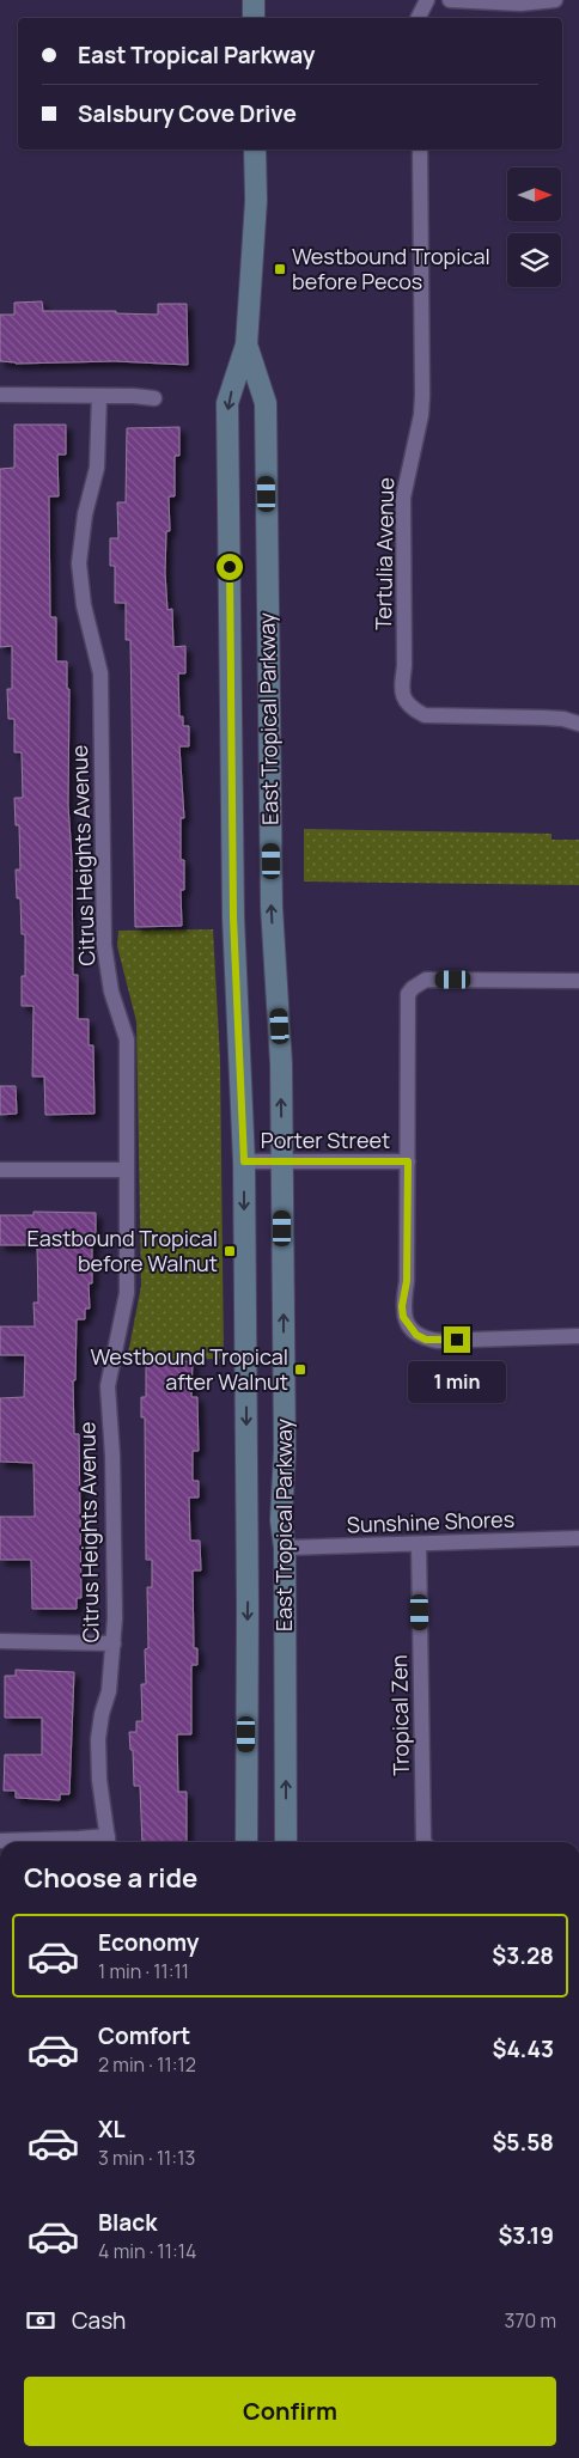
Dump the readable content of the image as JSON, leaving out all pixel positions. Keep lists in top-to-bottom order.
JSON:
{
  "streets": {
    "main road": ["East Tropical Parkway"],
    "street": [
      "Tertulia Avenue",
      "Citrus Heights Avenue",
      "Porter Street",
      "Sunshine Shores",
      "Tropical Zen"
    ]
  },
  "crossings": [
    ["East Tropical Parkway", "Porter Street"],
    ["East Tropical Parkway", "Sunshine Shores"],
    ["Sunshine Shores", "Tropical Zen"]
  ],
  "places": {
    "transit": ["Westbound Tropical before Pecos", "Eastbound Tropical before Walnut", "Westbound Tropical after Walnut"]
  },
  "north": "right",
  "page": {
    "banner": ["East Tropical Parkway", "Salsbury Cove Drive"],
    "bubble": "1 min",
    "heading": "Choose a ride",
    "list": [
      {
        "name": "Economy",
        "note": "1 min · 11:11",
        "value": "$3.28"
      },
      {
        "name": "Comfort",
        "note": "2 min · 11:12",
        "value": "$4.43"
      },
      {
        "name": "XL",
        "note": "3 min · 11:13",
        "value": "$5.58"
      },
      {
        "name": "Black",
        "note": "4 min · 11:14",
        "value": "$3.19"
      }
    ],
    "pay": ["Cash", "370 m"],
    "buttons": "Confirm"
  }
}
